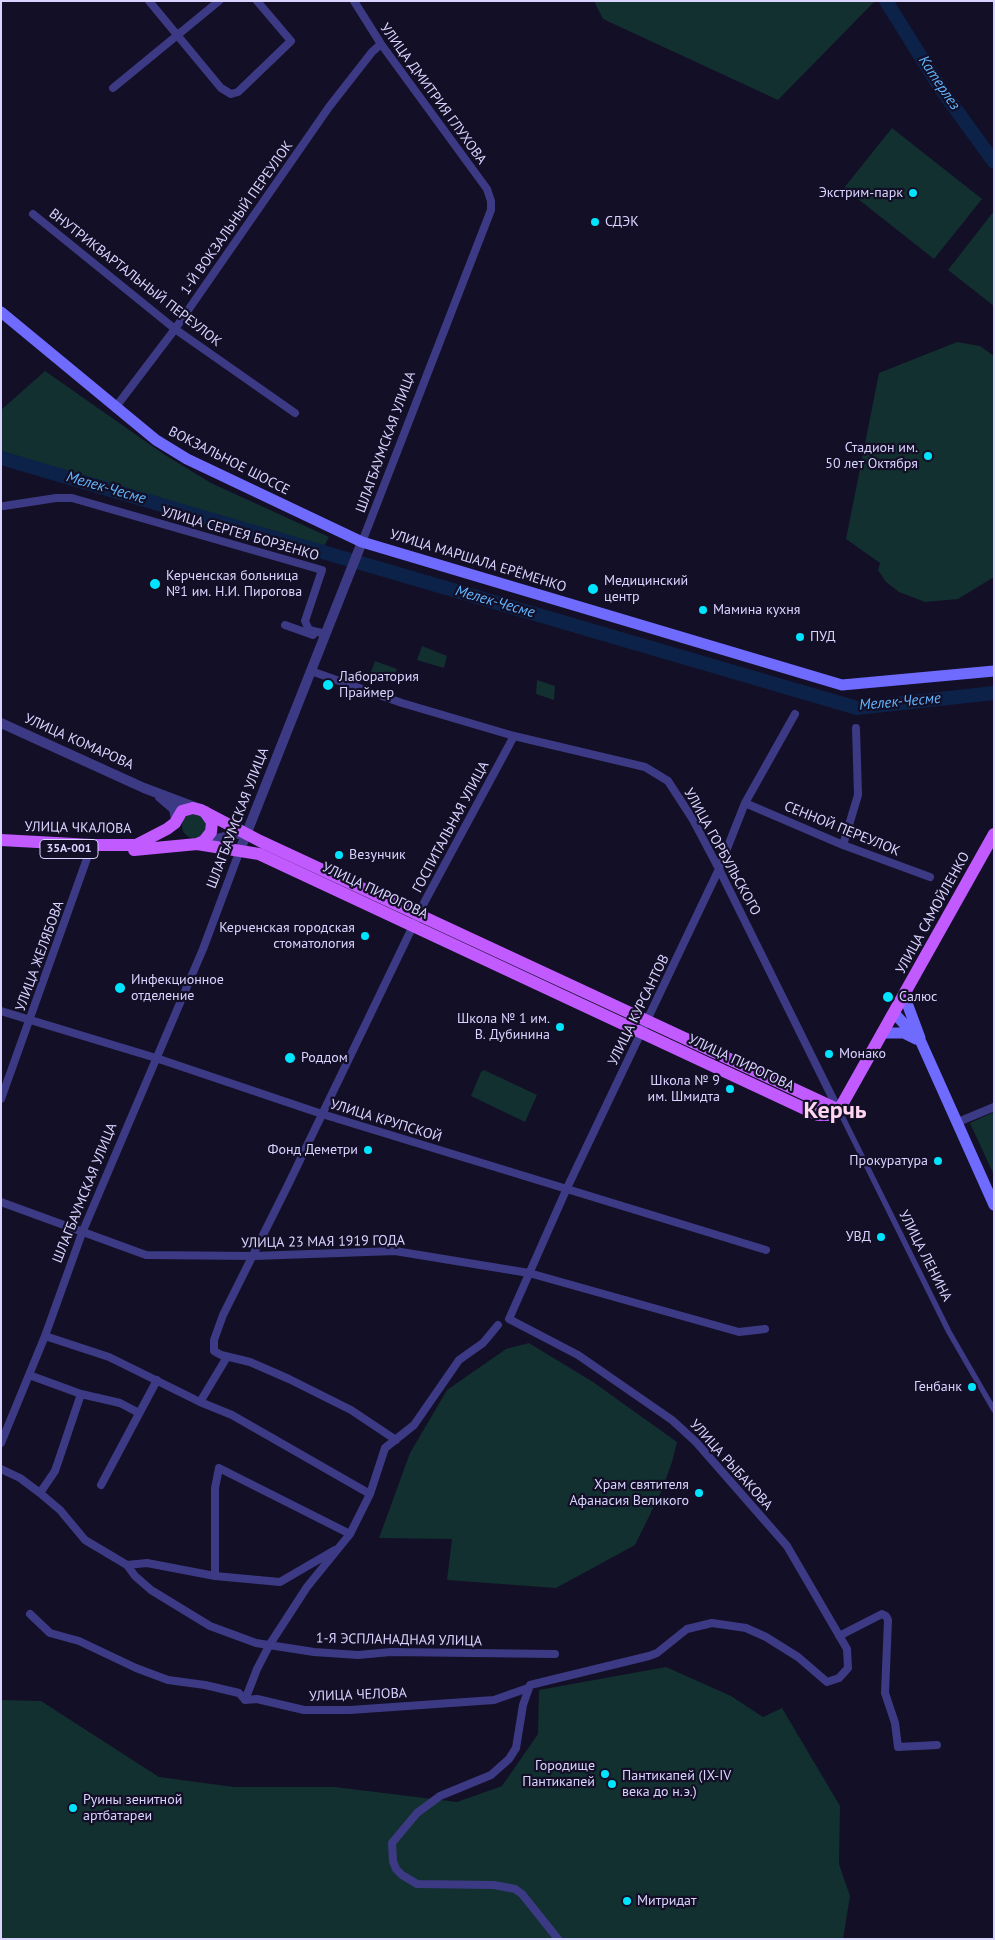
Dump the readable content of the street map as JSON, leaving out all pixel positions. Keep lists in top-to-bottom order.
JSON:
{
  "streets": {
    "main road": [
      "ВОКЗАЛЬНОЕ ШОССЕ",
      "УЛИЦА МАРШАЛА ЕРЁМЕНКО",
      "УЛИЦА КОМАРОВА",
      "УЛИЦА ЧКАЛОВА",
      "35А-001",
      "УЛИЦА ПИРОГОВА",
      "УЛИЦА САМОЙЛЕНКО"
    ],
    "street": [
      "УЛИЦА ДМИТРИЯ ГЛУХОВА",
      "1-Й ВОКЗАЛЬНЫЙ ПЕРЕУЛОК",
      "ВНУТРИКВАРТАЛЬНЫЙ ПЕРЕУЛОК",
      "ШЛАГБАУМСКАЯ УЛИЦА",
      "УЛИЦА СЕРГЕЯ БОРЗЕНКО",
      "ГОСПИТАЛЬНАЯ УЛИЦА",
      "СЕННОЙ ПЕРЕУЛОК",
      "УЛИЦА ГОРБУЛЬСКОГО",
      "УЛИЦА ЖЕЛЯБОВА",
      "УЛИЦА КУРСАНТОВ",
      "УЛИЦА КРУПСКОЙ",
      "УЛИЦА 23 МАЯ 1919 ГОДА",
      "УЛИЦА ЛЕНИНА",
      "УЛИЦА РЫБАКОВА",
      "1-Я ЭСПЛАНАДНАЯ УЛИЦА",
      "УЛИЦА ЧЕЛОВА"
    ]
  },
  "crossings": [
    ["УЛИЦА ДМИТРИЯ ГЛУХОВА", "1-Й ВОКЗАЛЬНЫЙ ПЕРЕУЛОК"],
    ["УЛИЦА ДМИТРИЯ ГЛУХОВА", "ШЛАГБАУМСКАЯ УЛИЦА"],
    ["1-Й ВОКЗАЛЬНЫЙ ПЕРЕУЛОК", "ВНУТРИКВАРТАЛЬНЫЙ ПЕРЕУЛОК"],
    ["1-Й ВОКЗАЛЬНЫЙ ПЕРЕУЛОК", "ВОКЗАЛЬНОЕ ШОССЕ"],
    ["ШЛАГБАУМСКАЯ УЛИЦА", "ВОКЗАЛЬНОЕ ШОССЕ"],
    ["ШЛАГБАУМСКАЯ УЛИЦА", "УЛИЦА МАРШАЛА ЕРЁМЕНКО"],
    ["ШЛАГБАУМСКАЯ УЛИЦА", "УЛИЦА КОМАРОВА"],
    ["ШЛАГБАУМСКАЯ УЛИЦА", "УЛИЦА ГОРБУЛЬСКОГО"],
    ["ШЛАГБАУМСКАЯ УЛИЦА", "УЛИЦА ПИРОГОВА"],
    ["ШЛАГБАУМСКАЯ УЛИЦА", "УЛИЦА КРУПСКОЙ"],
    ["ШЛАГБАУМСКАЯ УЛИЦА", "УЛИЦА 23 МАЯ 1919 ГОДА"],
    ["ВОКЗАЛЬНОЕ ШОССЕ", "УЛИЦА МАРШАЛА ЕРЁМЕНКО"],
    ["УЛИЦА КОМАРОВА", "УЛИЦА ЧКАЛОВА"],
    ["УЛИЦА КОМАРОВА", "УЛИЦА ПИРОГОВА"],
    ["ГОСПИТАЛЬНАЯ УЛИЦА", "УЛИЦА ГОРБУЛЬСКОГО"],
    ["ГОСПИТАЛЬНАЯ УЛИЦА", "УЛИЦА ПИРОГОВА"],
    ["ГОСПИТАЛЬНАЯ УЛИЦА", "УЛИЦА КРУПСКОЙ"],
    ["ГОСПИТАЛЬНАЯ УЛИЦА", "УЛИЦА 23 МАЯ 1919 ГОДА"],
    ["УЛИЦА ЧКАЛОВА", "УЛИЦА ПИРОГОВА"],
    ["УЛИЦА ЧКАЛОВА", "УЛИЦА ЖЕЛЯБОВА"],
    ["СЕННОЙ ПЕРЕУЛОК", "УЛИЦА КУРСАНТОВ"],
    ["УЛИЦА ГОРБУЛЬСКОГО", "УЛИЦА ПИРОГОВА"],
    ["УЛИЦА ГОРБУЛЬСКОГО", "УЛИЦА САМОЙЛЕНКО"],
    ["УЛИЦА ГОРБУЛЬСКОГО", "УЛИЦА КУРСАНТОВ"],
    ["УЛИЦА ГОРБУЛЬСКОГО", "УЛИЦА ЛЕНИНА"],
    ["УЛИЦА ПИРОГОВА", "УЛИЦА САМОЙЛЕНКО"],
    ["УЛИЦА ПИРОГОВА", "УЛИЦА КУРСАНТОВ"],
    ["УЛИЦА ПИРОГОВА", "УЛИЦА ЛЕНИНА"],
    ["УЛИЦА САМОЙЛЕНКО", "УЛИЦА ЛЕНИНА"],
    ["УЛИЦА ЖЕЛЯБОВА", "УЛИЦА КРУПСКОЙ"],
    ["УЛИЦА КУРСАНТОВ", "УЛИЦА КРУПСКОЙ"],
    ["УЛИЦА КУРСАНТОВ", "УЛИЦА 23 МАЯ 1919 ГОДА"],
    ["УЛИЦА КУРСАНТОВ", "УЛИЦА РЫБАКОВА"],
    ["УЛИЦА РЫБАКОВА", "УЛИЦА ЧЕЛОВА"]
  ],
  "districts": ["Керчь"],
  "water": ["Катерлез", "Мелек-Чесме"],
  "places": [
    "Экстрим-парк",
    "СДЭК",
    "Стадион им. 50 лет Октября",
    "Керченская больница №1 им. Н.И. Пирогова",
    "Медицинский центр",
    "Мамина кухня",
    "ПУД",
    "Лаборатория Праймер",
    "Везунчик",
    "Керченская городская стоматология",
    "Инфекционное отделение",
    "Салюс",
    "Школа № 1 им. В. Дубинина",
    "Монако",
    "Роддом",
    "Школа № 9 им. Шмидта",
    "Фонд Деметри",
    "Прокуратура",
    "УВД",
    "Генбанк",
    "Храм святителя Афанасия Великого",
    "Городище Пантикапей",
    "Пантикапей (IX-IV века до н.э.)",
    "Руины зенитной артбатареи",
    "Митридат"
  ]
}
